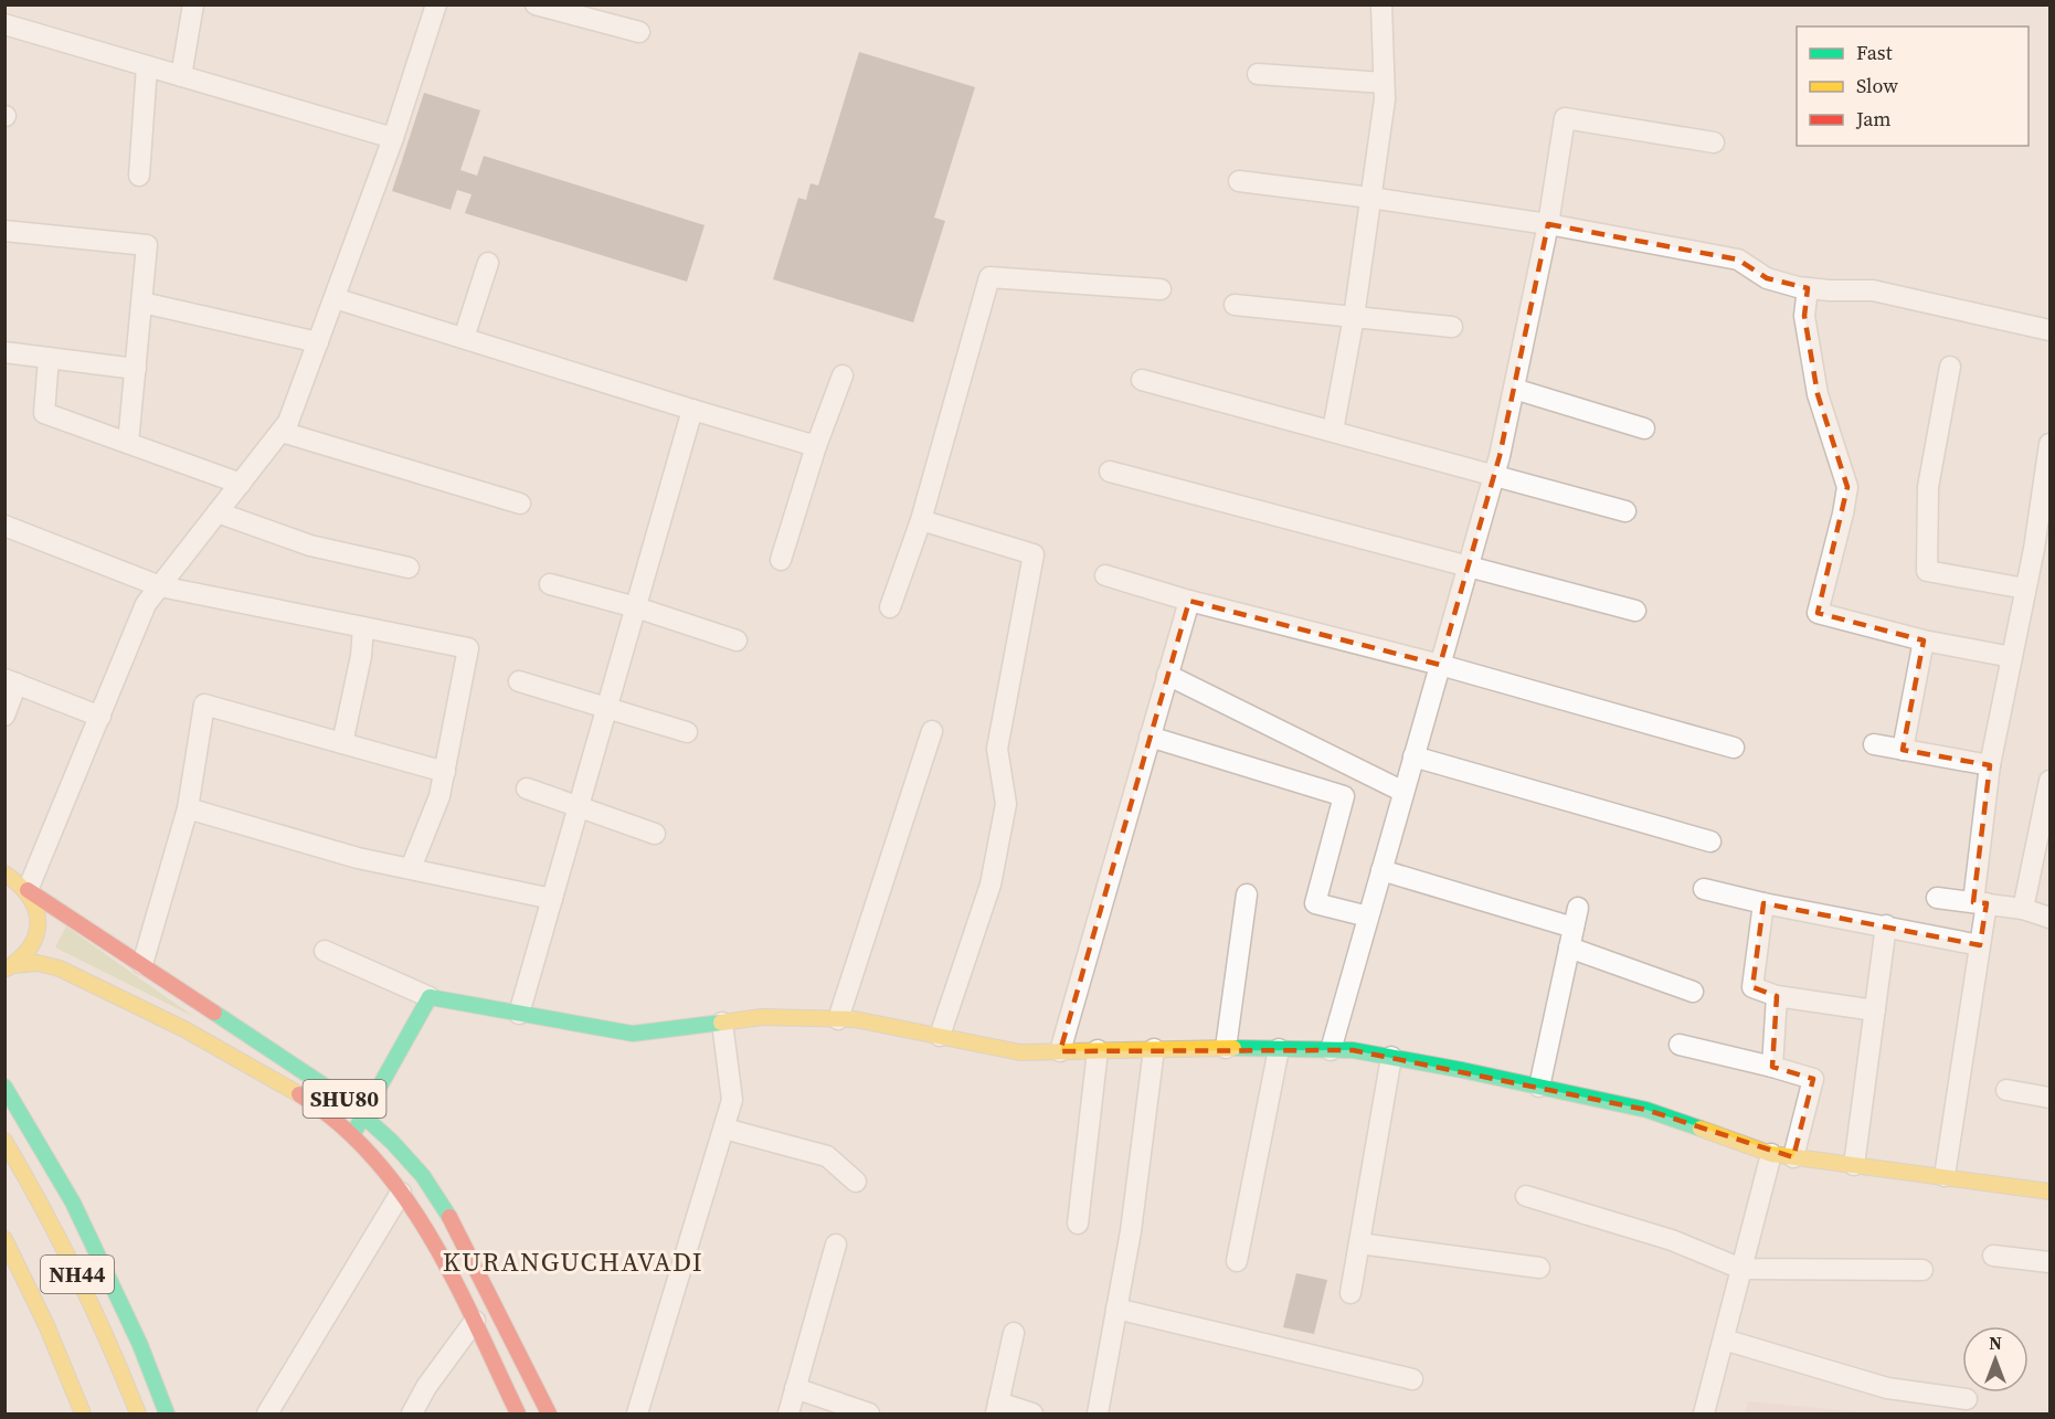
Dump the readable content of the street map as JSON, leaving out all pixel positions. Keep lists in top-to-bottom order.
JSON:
{
  "streets": {
    "main road": ["SHU80", "NH44"]
  },
  "districts": ["KURANGUCHAVADI"],
  "legend": ["Fast", "Slow", "Jam"],
  "north": "top"
}
